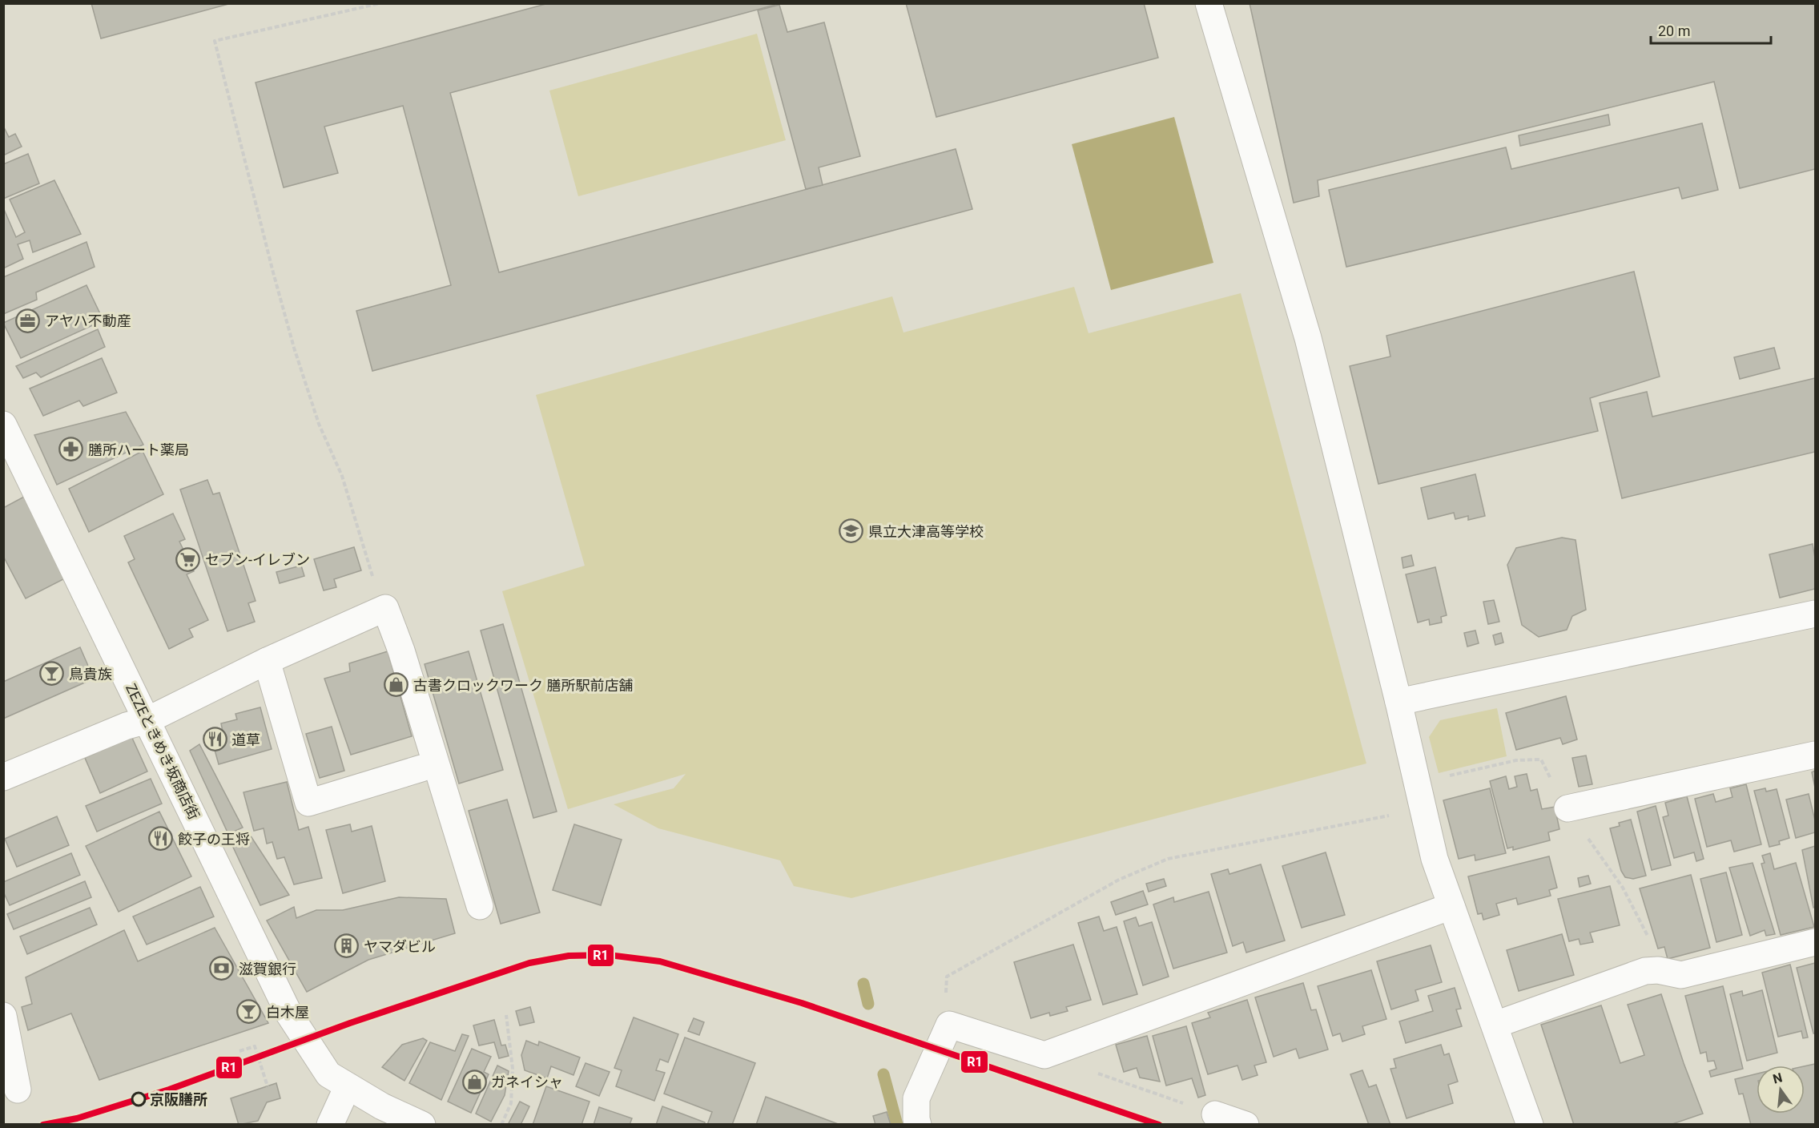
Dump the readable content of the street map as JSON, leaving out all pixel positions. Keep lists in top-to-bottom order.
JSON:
{
  "streets": {
    "street": ["ZEZEときめき坂商店街"]
  },
  "places": {
    "office": ["アヤハ不動産"],
    "pharmacy": ["膳所ハート薬局"],
    "school or university": ["県立大津高等学校"],
    "supermarket": ["セブン-イレブン"],
    "bar": ["鳥貴族", "白木屋"],
    "shop": ["古書クロックワーク 膳所駅前店舗", "ガネイシャ"],
    "restaurant": ["道草", "餃子の王将"],
    "building": ["ヤマダビル"],
    "bank": ["滋賀銀行"],
    "other": ["京阪膳所"]
  },
  "lines": ["transit line R1"],
  "scale_bar": "20 m",
  "north": "top"
}
